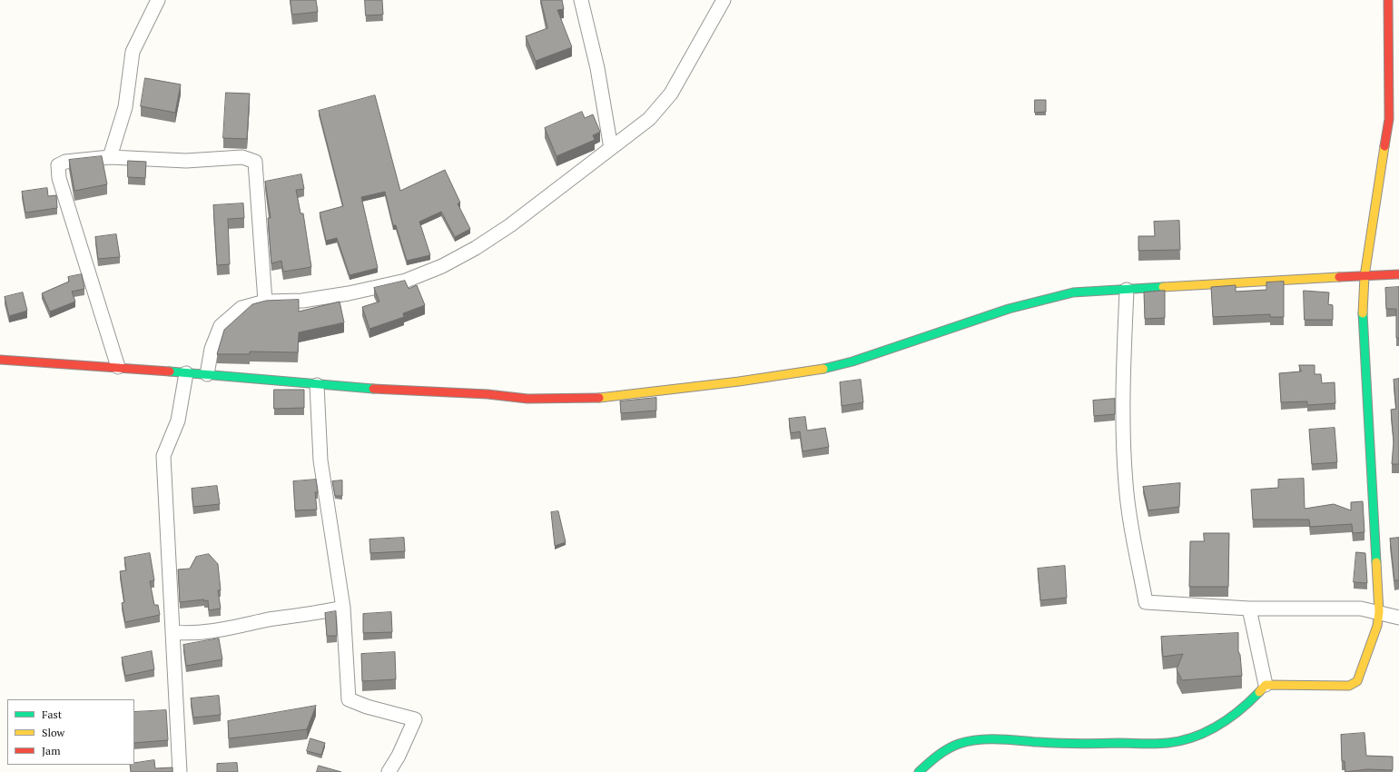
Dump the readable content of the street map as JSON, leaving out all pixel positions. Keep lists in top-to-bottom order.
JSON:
{
  "legend": ["Fast", "Slow", "Jam"]
}
